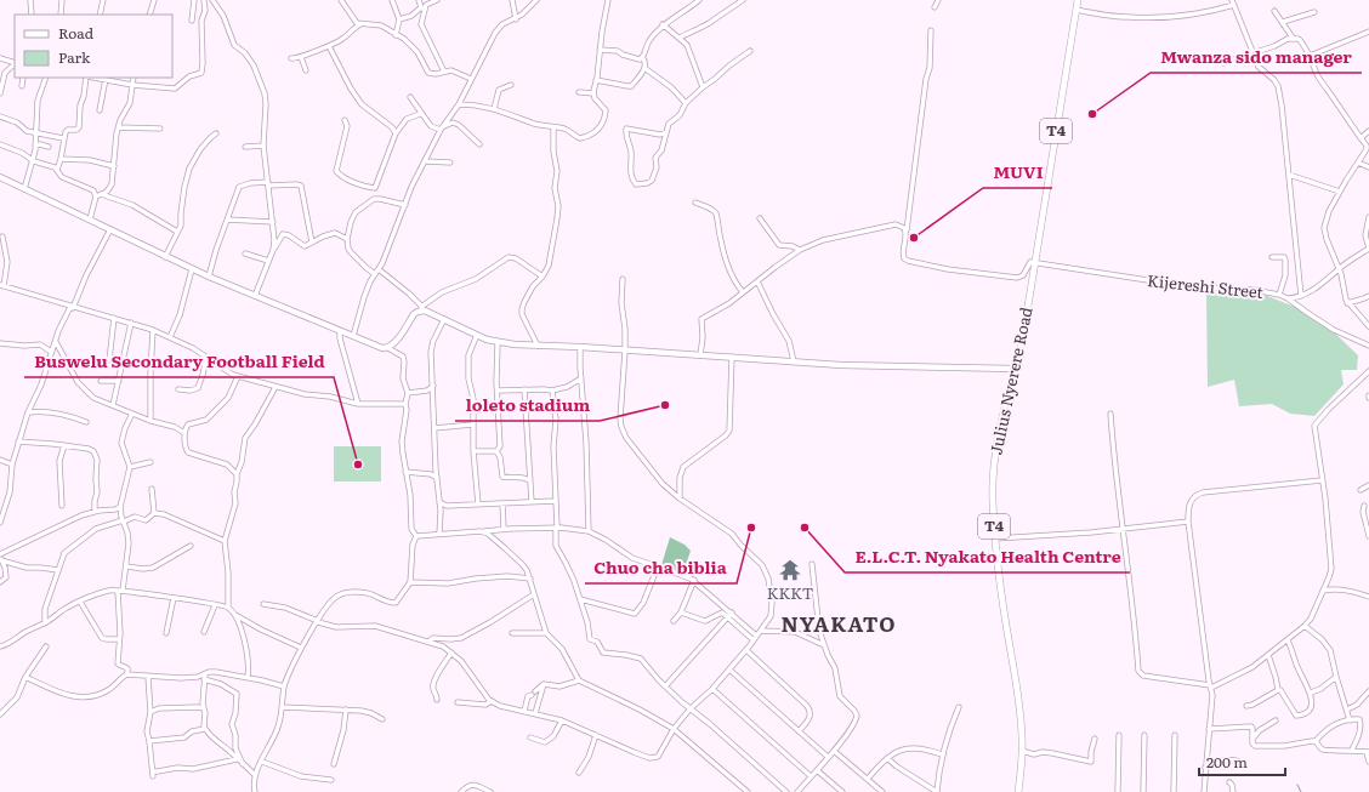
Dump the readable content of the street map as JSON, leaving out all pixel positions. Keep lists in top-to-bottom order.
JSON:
{
  "streets": {
    "highway": ["T4", "Julius Nyerere Road"],
    "street": ["Kijereshi Street"]
  },
  "crossings": [
    ["Kijereshi Street", "Julius Nyerere Road"]
  ],
  "districts": ["NYAKATO"],
  "places": {
    "other": [
      "Mwanza sido manager",
      "MUVI",
      "loleto stadium",
      "Buswelu Secondary Football Field",
      "Chuo cha biblia",
      "E.L.C.T. Nyakato Health Centre"
    ],
    "temple": ["KKKT"]
  },
  "legend": ["Road", "Park"],
  "scale_bar": "200 m"
}
